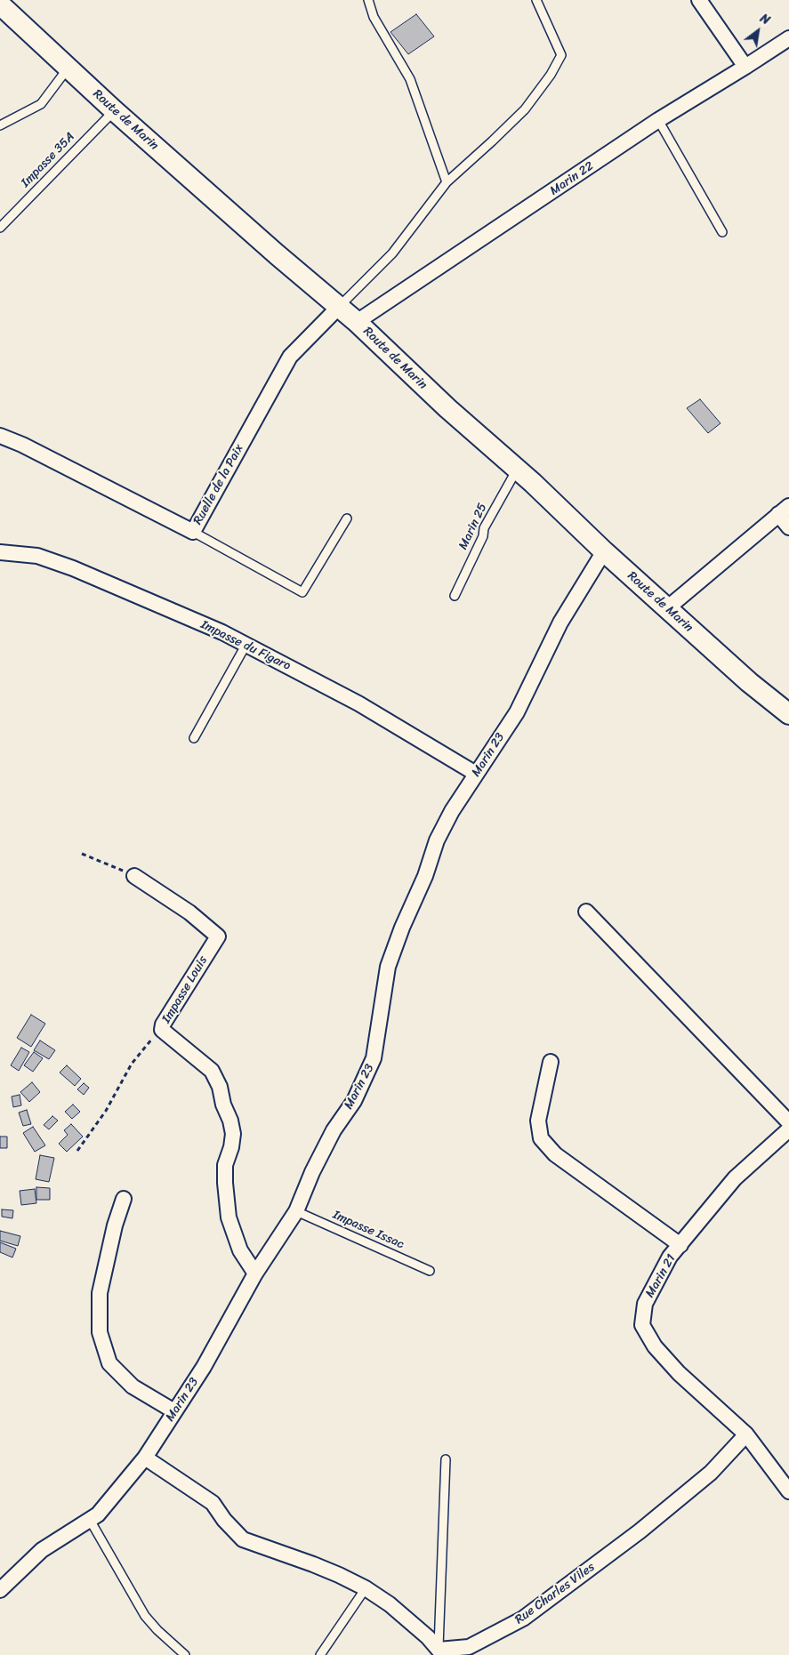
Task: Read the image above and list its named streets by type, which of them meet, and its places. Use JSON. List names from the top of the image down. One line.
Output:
{"streets":{"main road":["Route de Marin"],"street":["Marin 22","Ruelle de la Paix","Impasse du Figaro","Marin 23","Impasse Louis","Marin 21","Rue Charles Viles"],"lane":["Impasse 35A","Marin 25","Impasse Issac"]},"crossings":[["Route de Marin","Impasse 35A"],["Route de Marin","Marin 22"],["Route de Marin","Ruelle de la Paix"],["Route de Marin","Marin 25"],["Route de Marin","Marin 23"],["Impasse du Figaro","Marin 23"],["Marin 23","Impasse Louis"],["Marin 23","Impasse Issac"],["Marin 21","Rue Charles Viles"]],"north":"top right"}
